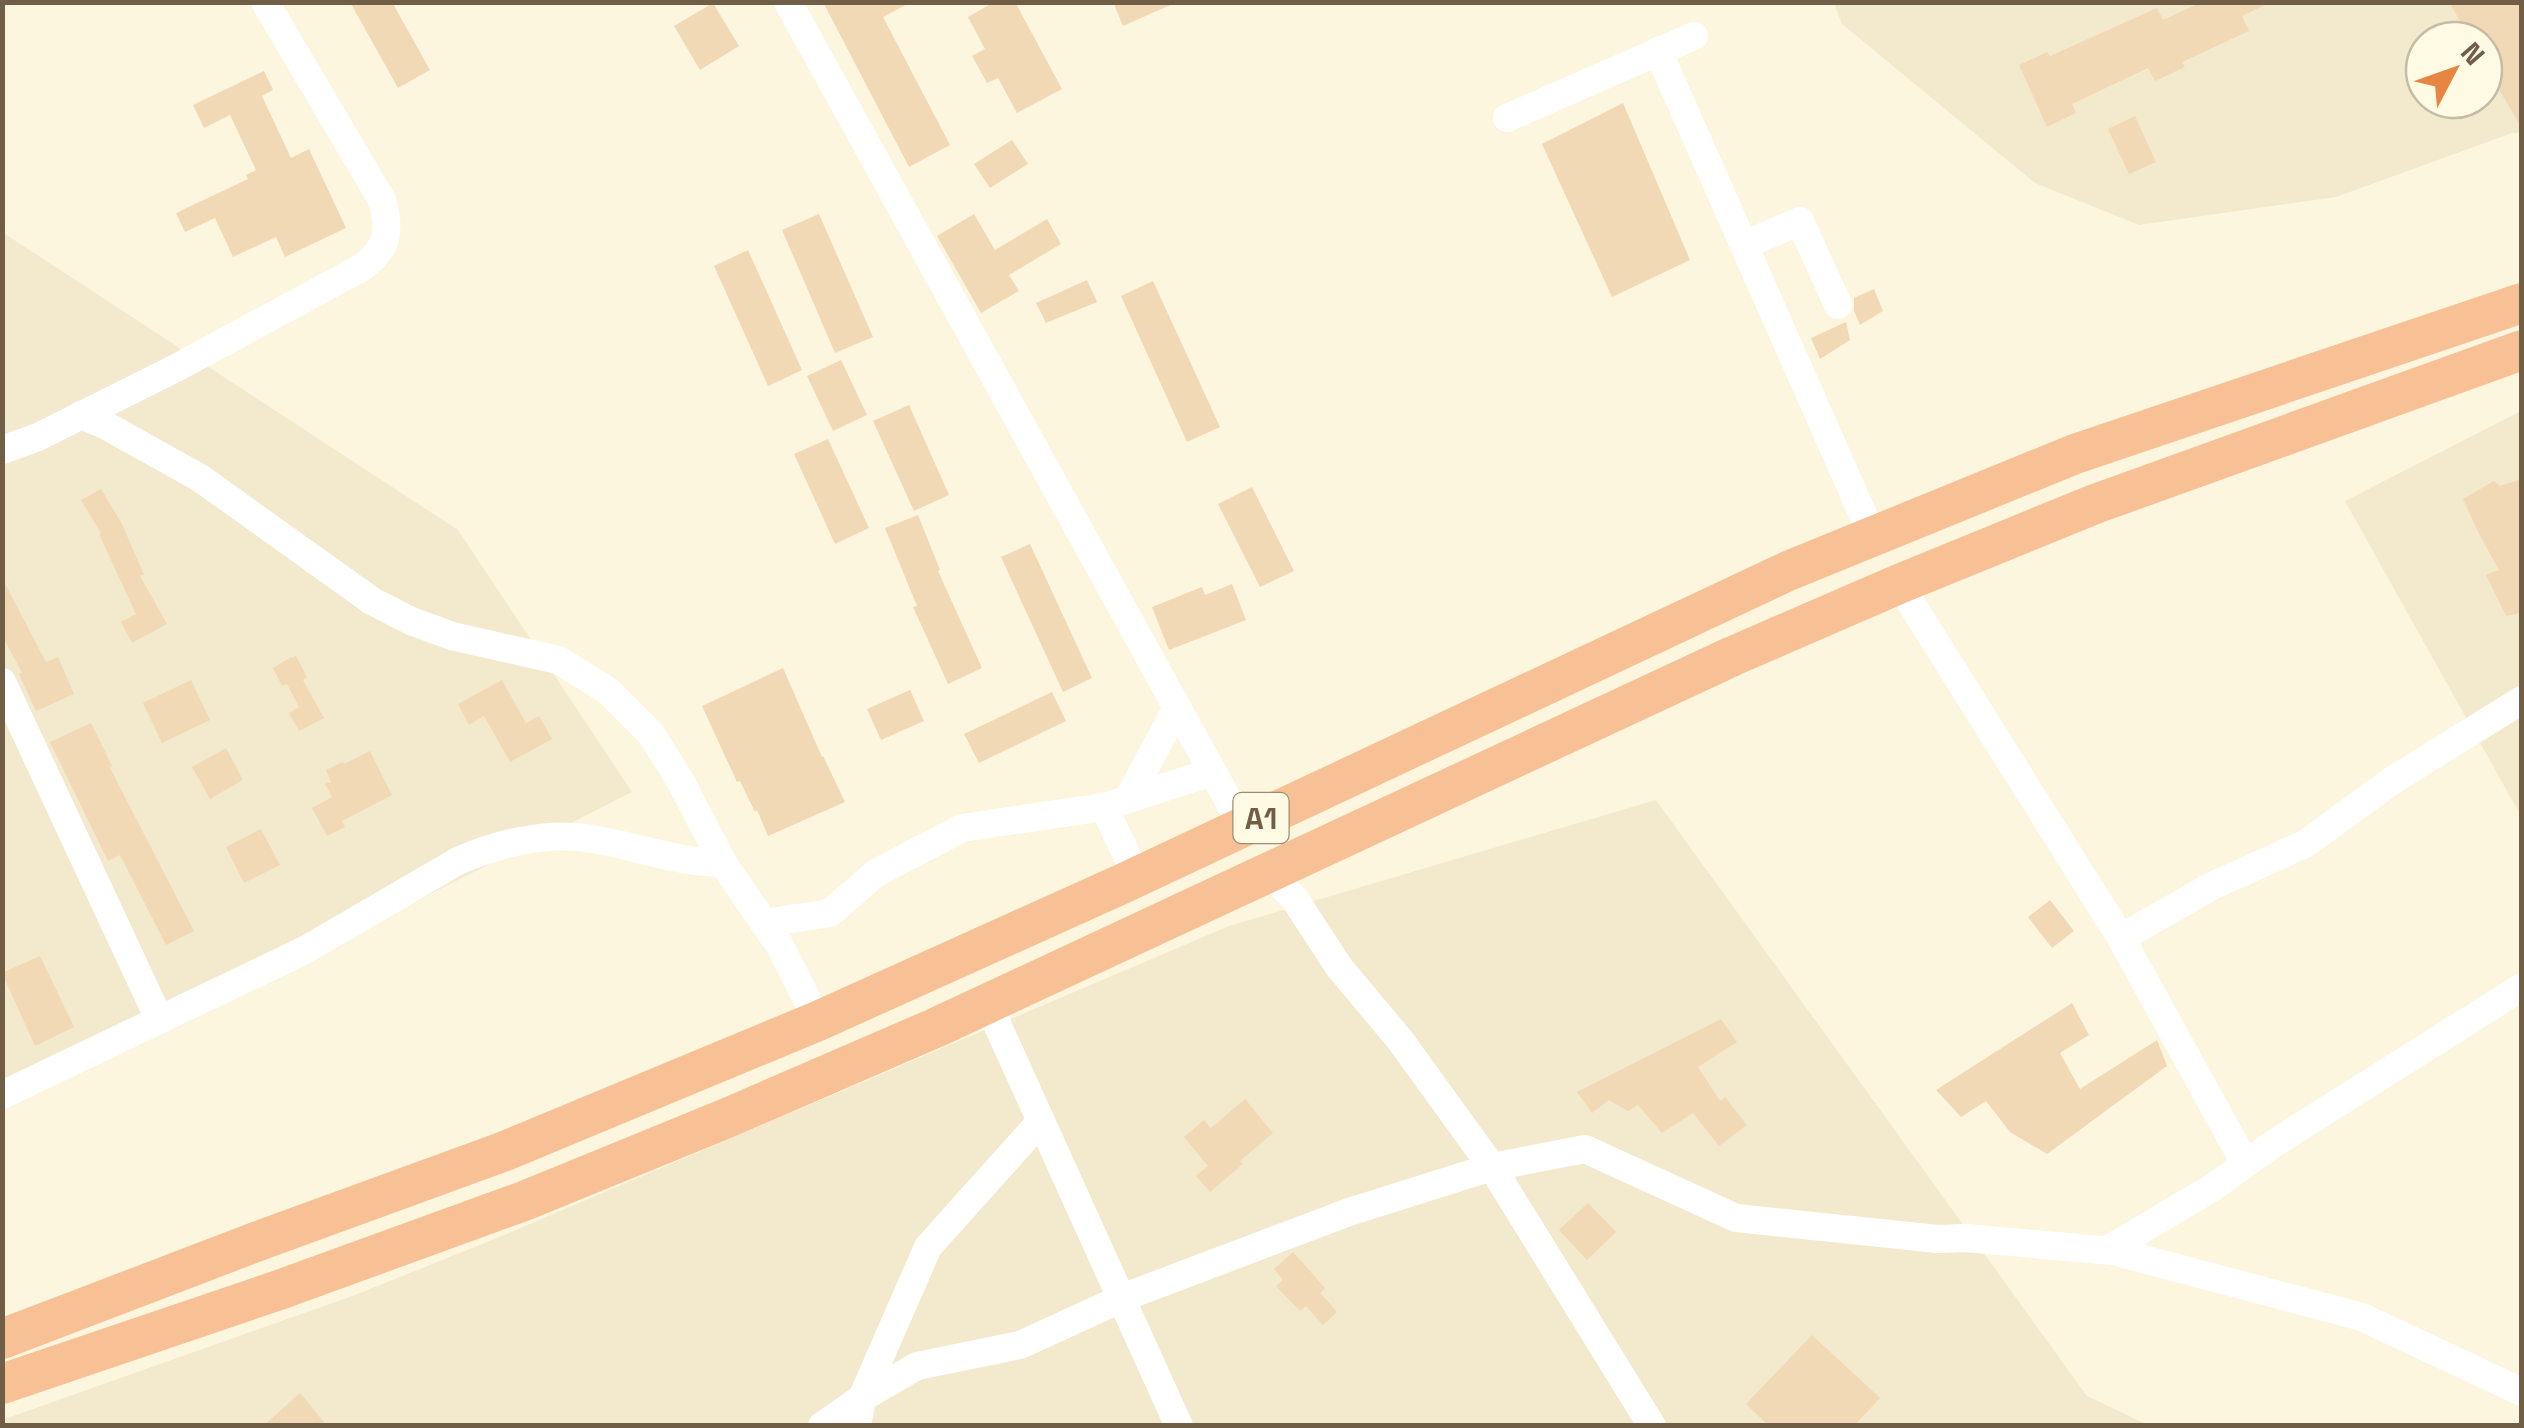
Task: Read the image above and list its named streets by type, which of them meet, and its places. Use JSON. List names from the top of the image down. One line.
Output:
{"streets":{"highway":["A1"]},"north":"top right"}
